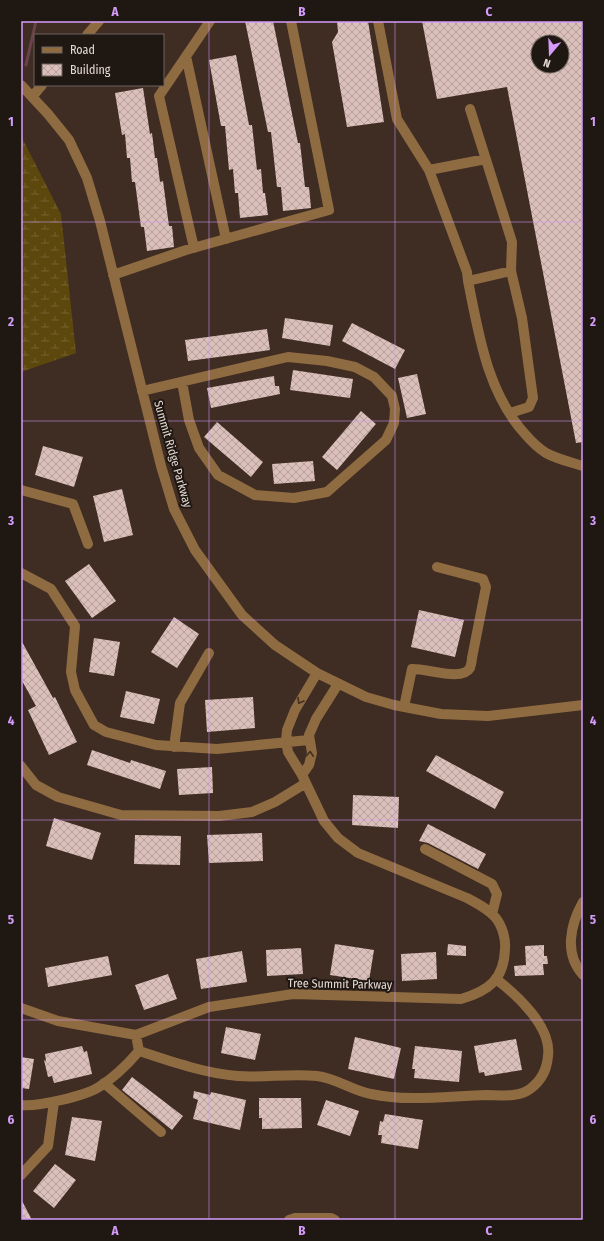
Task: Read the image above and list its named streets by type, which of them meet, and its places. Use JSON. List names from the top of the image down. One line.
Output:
{"streets":{"street":["Summit Ridge Parkway","Tree Summit Parkway"]},"legend":["Road","Building"],"north":"bottom","grid":{"columns":["A","B","C"],"rows":["1","2","3","4","5","6"]}}
